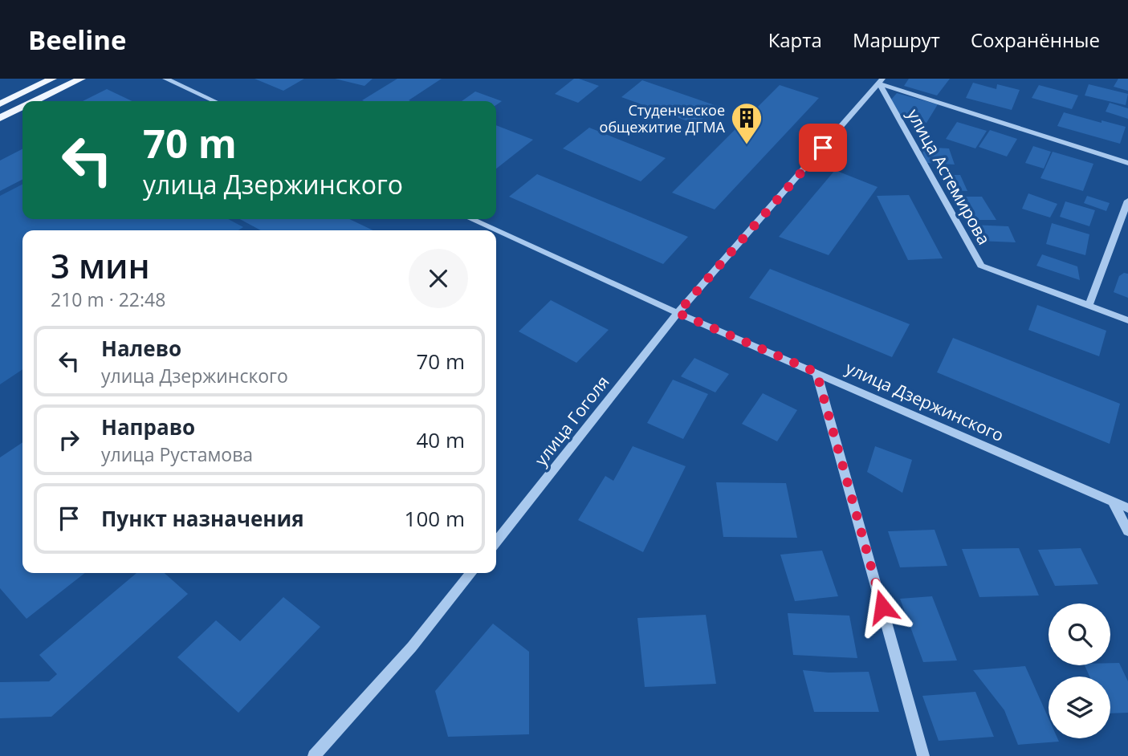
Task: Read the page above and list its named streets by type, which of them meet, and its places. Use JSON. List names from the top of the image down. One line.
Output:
{"streets":{"street":["улица Астемирова","улица Дзержинского","улица Гоголя"]},"crossings":[["улица Астемирова","улица Гоголя"],["улица Дзержинского","улица Гоголя"]],"places":{"building":["Студенческое общежитие ДГМА"]},"page":{"header":"Beeline","nav":["Карта","Маршрут","Сохранённые"],"turn":["70 m","улица Дзержинского"],"heading":["3 мин","210 m · 22:48"],"list":[{"name":"Налево","note":"улица Дзержинского","value":"70 m"},{"name":"Направо","note":"улица Рустамова","value":"40 m"},{"name":"Пункт назначения","value":"100 m"}]}}
